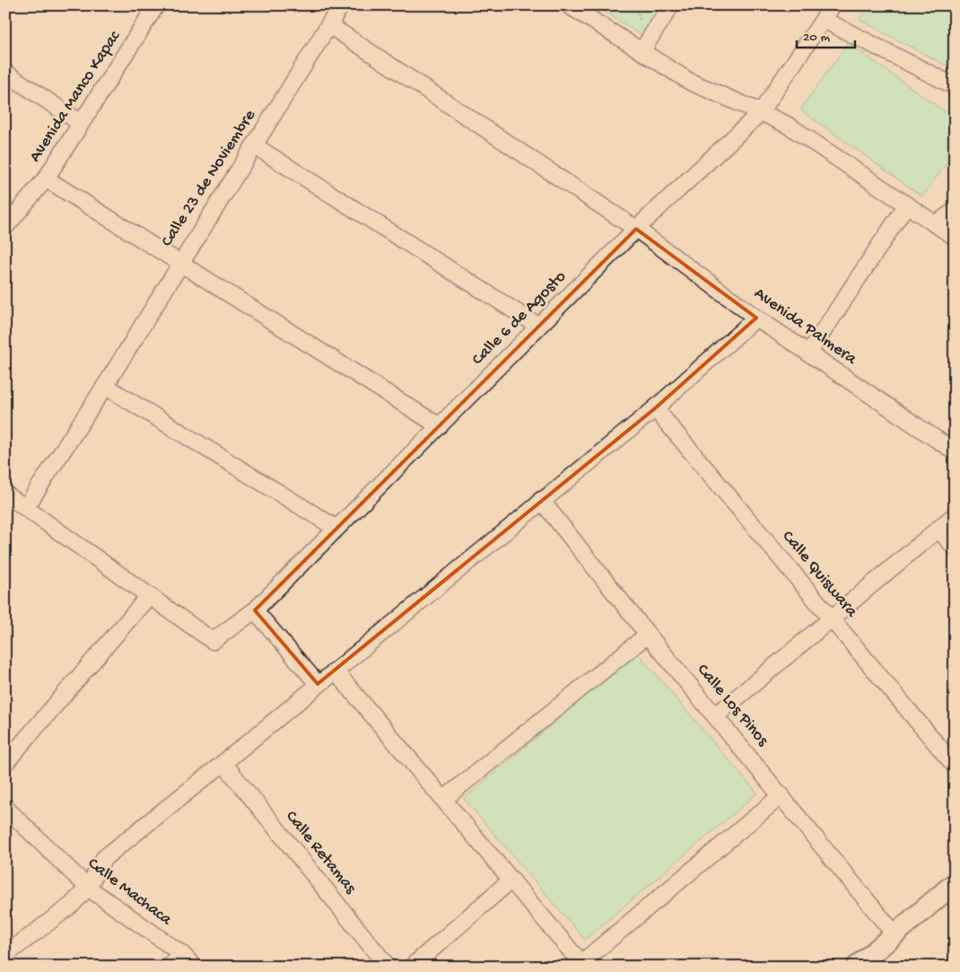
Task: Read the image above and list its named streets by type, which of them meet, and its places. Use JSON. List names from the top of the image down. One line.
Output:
{"streets":{"street":["Avenida Manco Kapac","Calle 23 de Noviembre","Calle 6 de Agosto","Avenida Palmera","Calle Quiswara","Calle Los Pinos","Calle Retamas","Calle Machaca"]},"crossings":[["Avenida Manco Kapac","Calle 23 de Noviembre"],["Calle 23 de Noviembre","Avenida Palmera"],["Calle 6 de Agosto","Avenida Palmera"]],"scale_bar":"20 m"}
